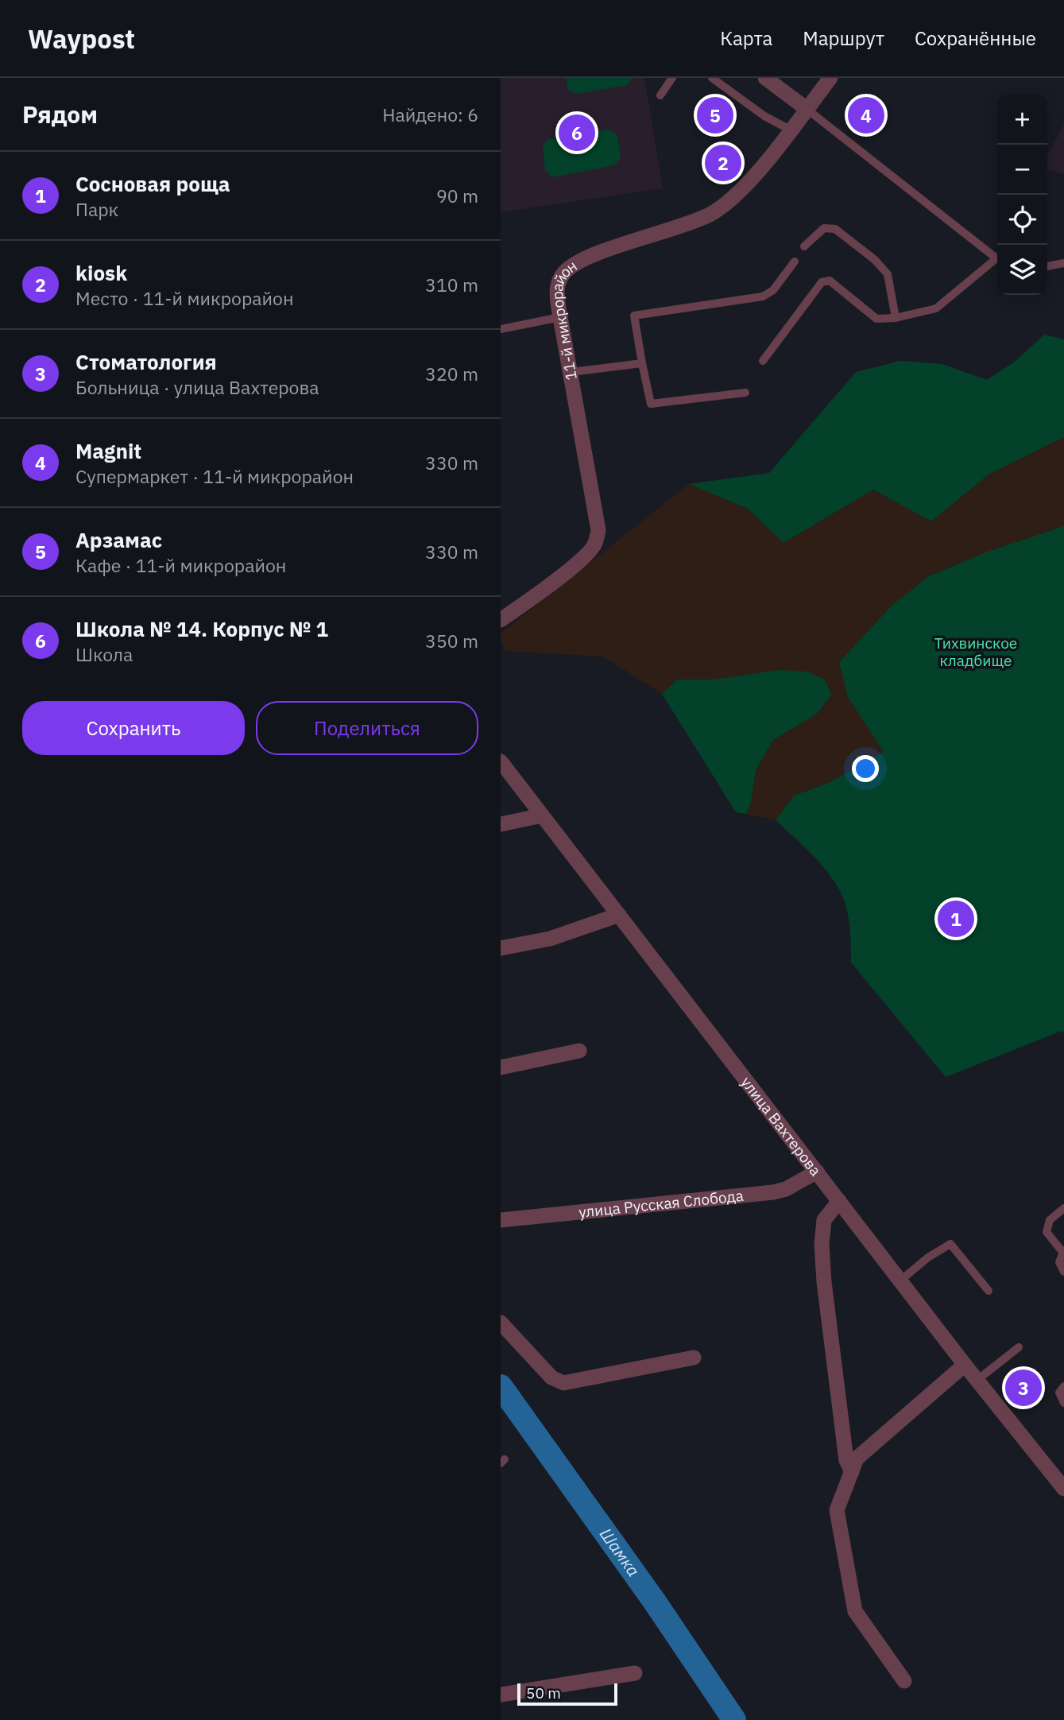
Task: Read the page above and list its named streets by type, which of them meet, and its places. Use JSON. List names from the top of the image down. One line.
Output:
{"streets":{"street":["11-й микрорайон","улица Вахтерова","улица Русская Слобода"]},"crossings":[["улица Вахтерова","улица Русская Слобода"]],"water":["Шамка"],"parks":["Тихвинское кладбище"],"scale_bar":"50 m","page":{"header":"Waypost","nav":["Карта","Маршрут","Сохранённые"],"heading":["Рядом","Найдено: 6"],"pins":["4","5","6","2","1","3"],"map_buttons":["+","−"],"list":[{"mark":"1","name":"Сосновая роща","note":"Парк","value":"90 m"},{"mark":"2","name":"kiosk","note":"Место · 11-й микрорайон","value":"310 m"},{"mark":"3","name":"Стоматология","note":"Больница · улица Вахтерова","value":"320 m"},{"mark":"4","name":"Magnit","note":"Супермаркет · 11-й микрорайон","value":"330 m"},{"mark":"5","name":"Арзамас","note":"Кафе · 11-й микрорайон","value":"330 m"},{"mark":"6","name":"Школа № 14. Корпус № 1","note":"Школа","value":"350 m"}],"buttons":["Сохранить","Поделиться"],"scale":"50 m"}}
